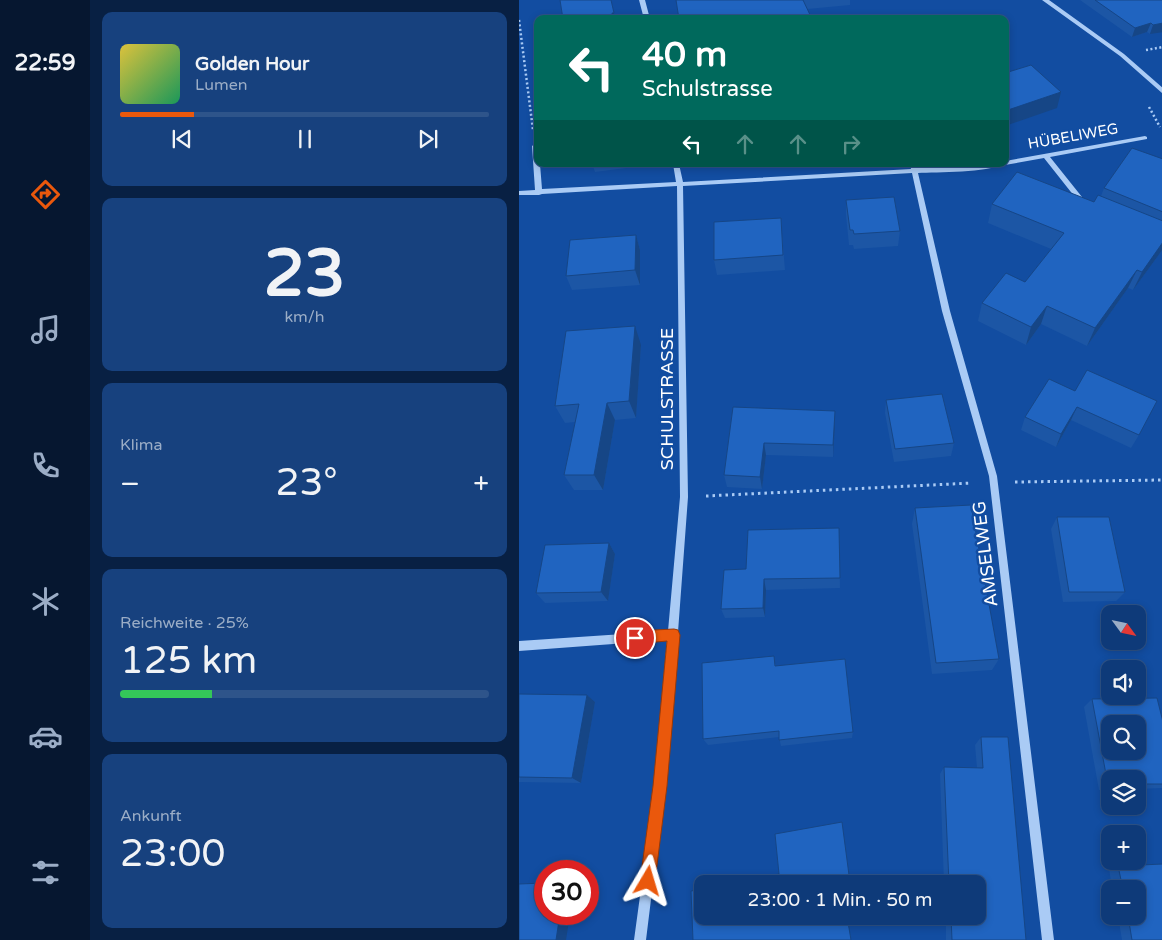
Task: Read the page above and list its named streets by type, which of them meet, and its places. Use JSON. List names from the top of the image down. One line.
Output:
{"streets":{"street":["HÜBELIWEG","SCHULSTRASSE","AMSELWEG"]},"north":"bottom right","page":{"tabs":"22:59","turn":["40 m","Schulstrasse"],"song":["Golden Hour","Lumen"],"tile":[["23","km/h"],"Klima",["Reichweite · 25%","125 km"],["Ankunft","23:00"]],"heat":["−","23°","+"],"map_buttons":["+","−"],"limit":"30","trip":"23:00 · 1 Min. · 50 m"}}
